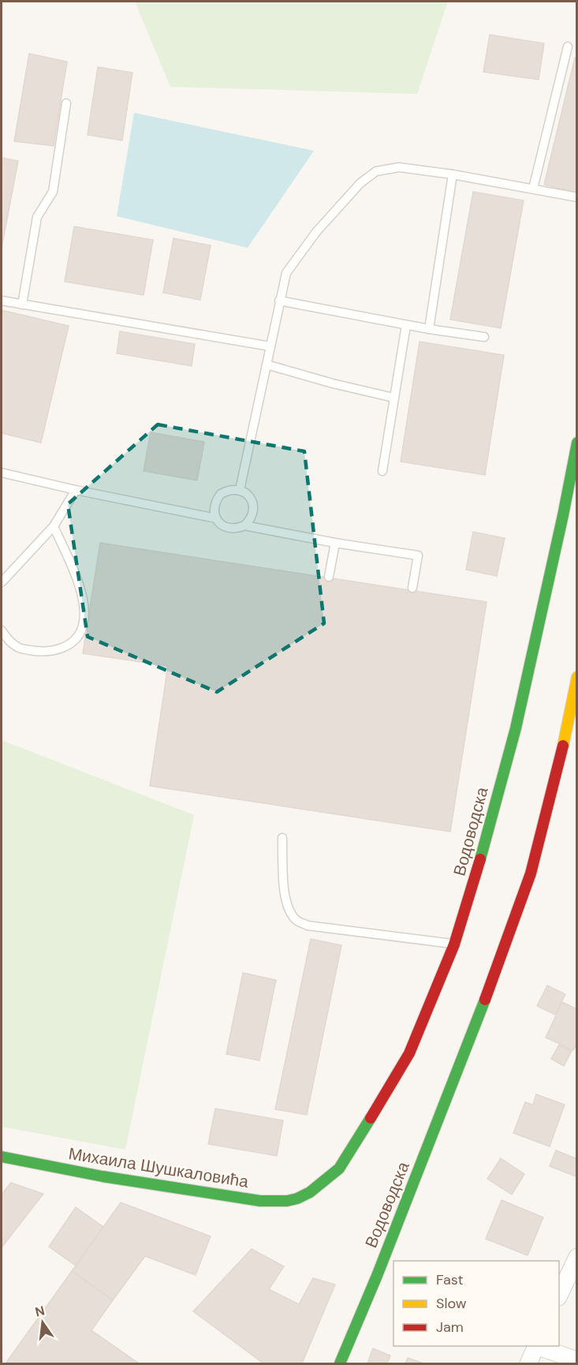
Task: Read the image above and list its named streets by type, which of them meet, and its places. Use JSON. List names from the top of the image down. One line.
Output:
{"streets":{"street":["Водоводска","Михаила Шушкаловића"]},"crossings":[["Водоводска","Михаила Шушкаловића"]],"legend":["Fast","Slow","Jam"],"north":"top"}
